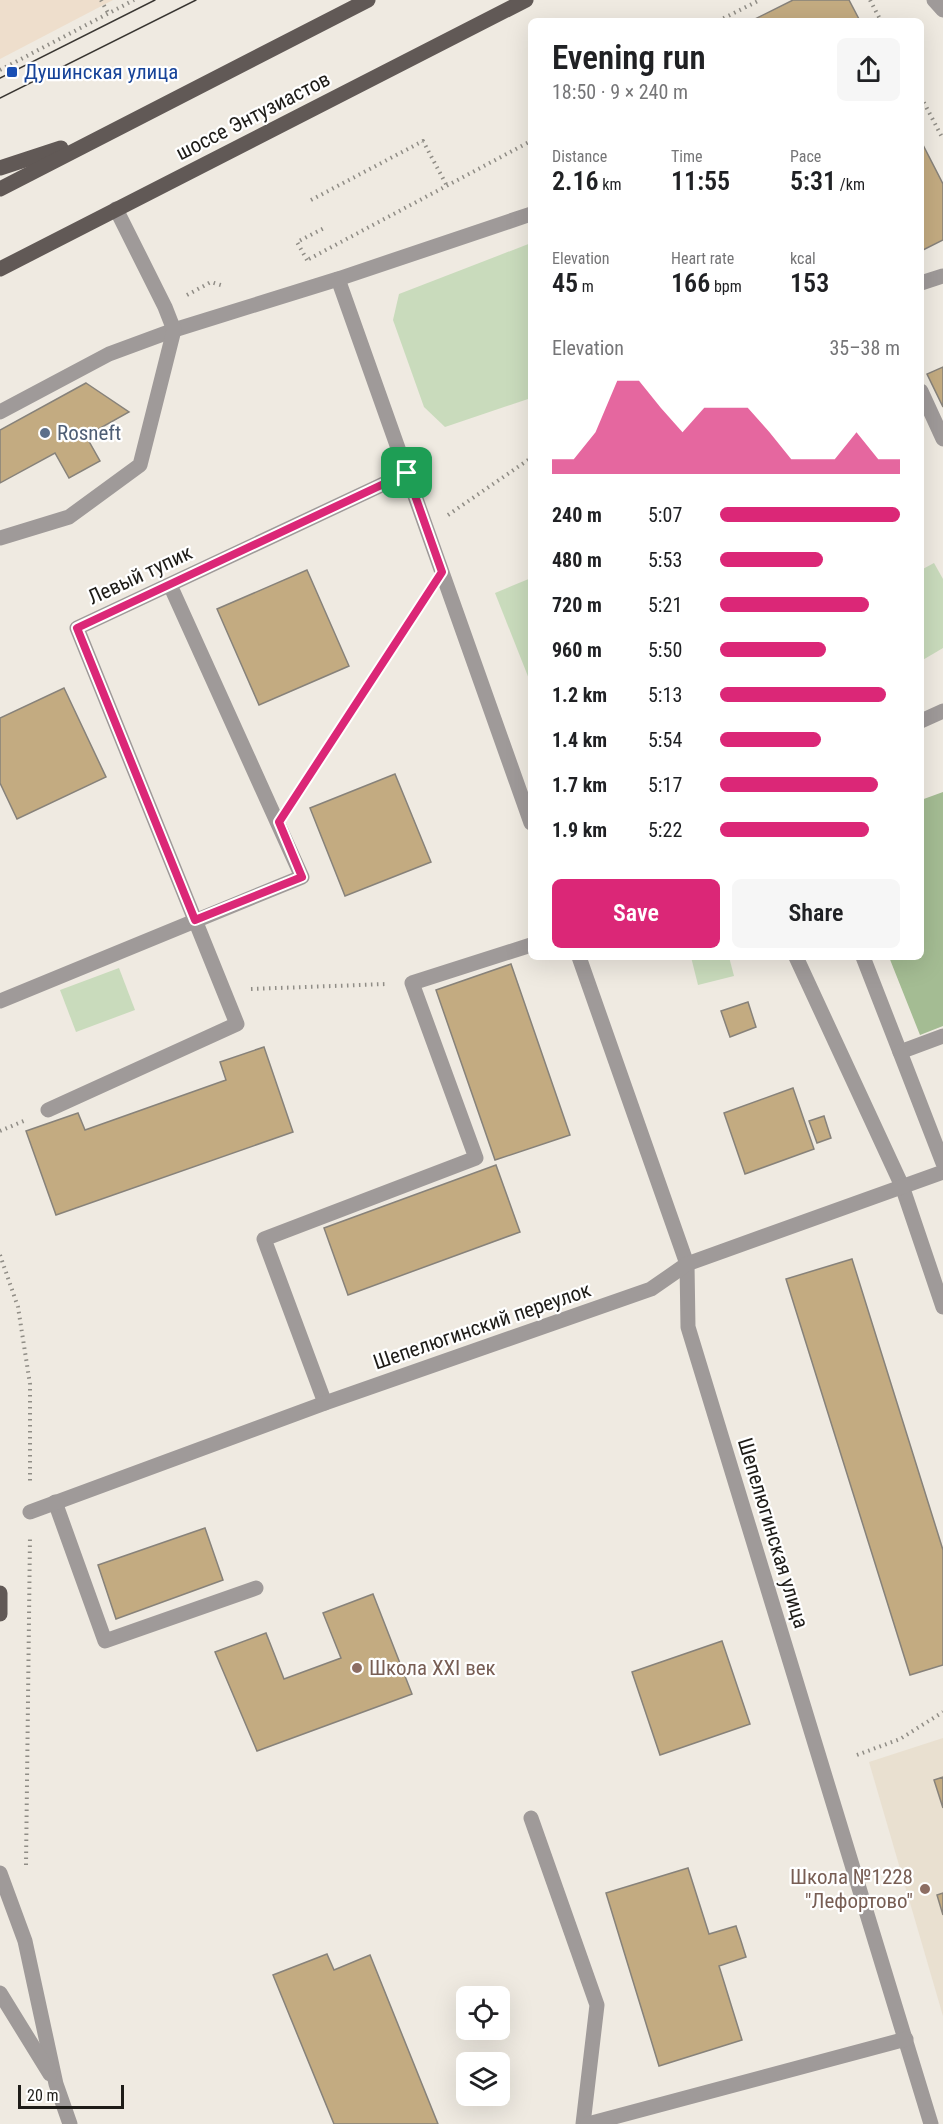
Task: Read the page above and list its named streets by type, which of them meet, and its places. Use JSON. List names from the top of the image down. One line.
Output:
{"streets":{"main road":["шоссе Энтузиастов"],"street":["Левый тупик","Шепелюгинский переулок","Шепелюгинская улица"]},"crossings":[["Шепелюгинский переулок","Шепелюгинская улица"]],"places":{"transit":["Душинская улица"],"other":["Rosneft","Школа XXI век","Школа №1228 \"Лефортово\""]},"scale_bar":"20 m","page":{"heading":["Evening run","18:50 · 9 × 240 m"],"stats":[["Distance","2.16 km"],["Time","11:55"],["Pace","5:31 /km"],["Elevation","45 m"],["Heart rate","166 bpm"],["kcal","153"]],"chart":["Elevation","35–38 m"],"list":[{"name":"240 m","note":"5:07"},{"name":"480 m","note":"5:53"},{"name":"720 m","note":"5:21"},{"name":"960 m","note":"5:50"},{"name":"1.2 km","note":"5:13"},{"name":"1.4 km","note":"5:54"},{"name":"1.7 km","note":"5:17"},{"name":"1.9 km","note":"5:22"}],"buttons":["Save","Share"],"scale":"20 m"}}
